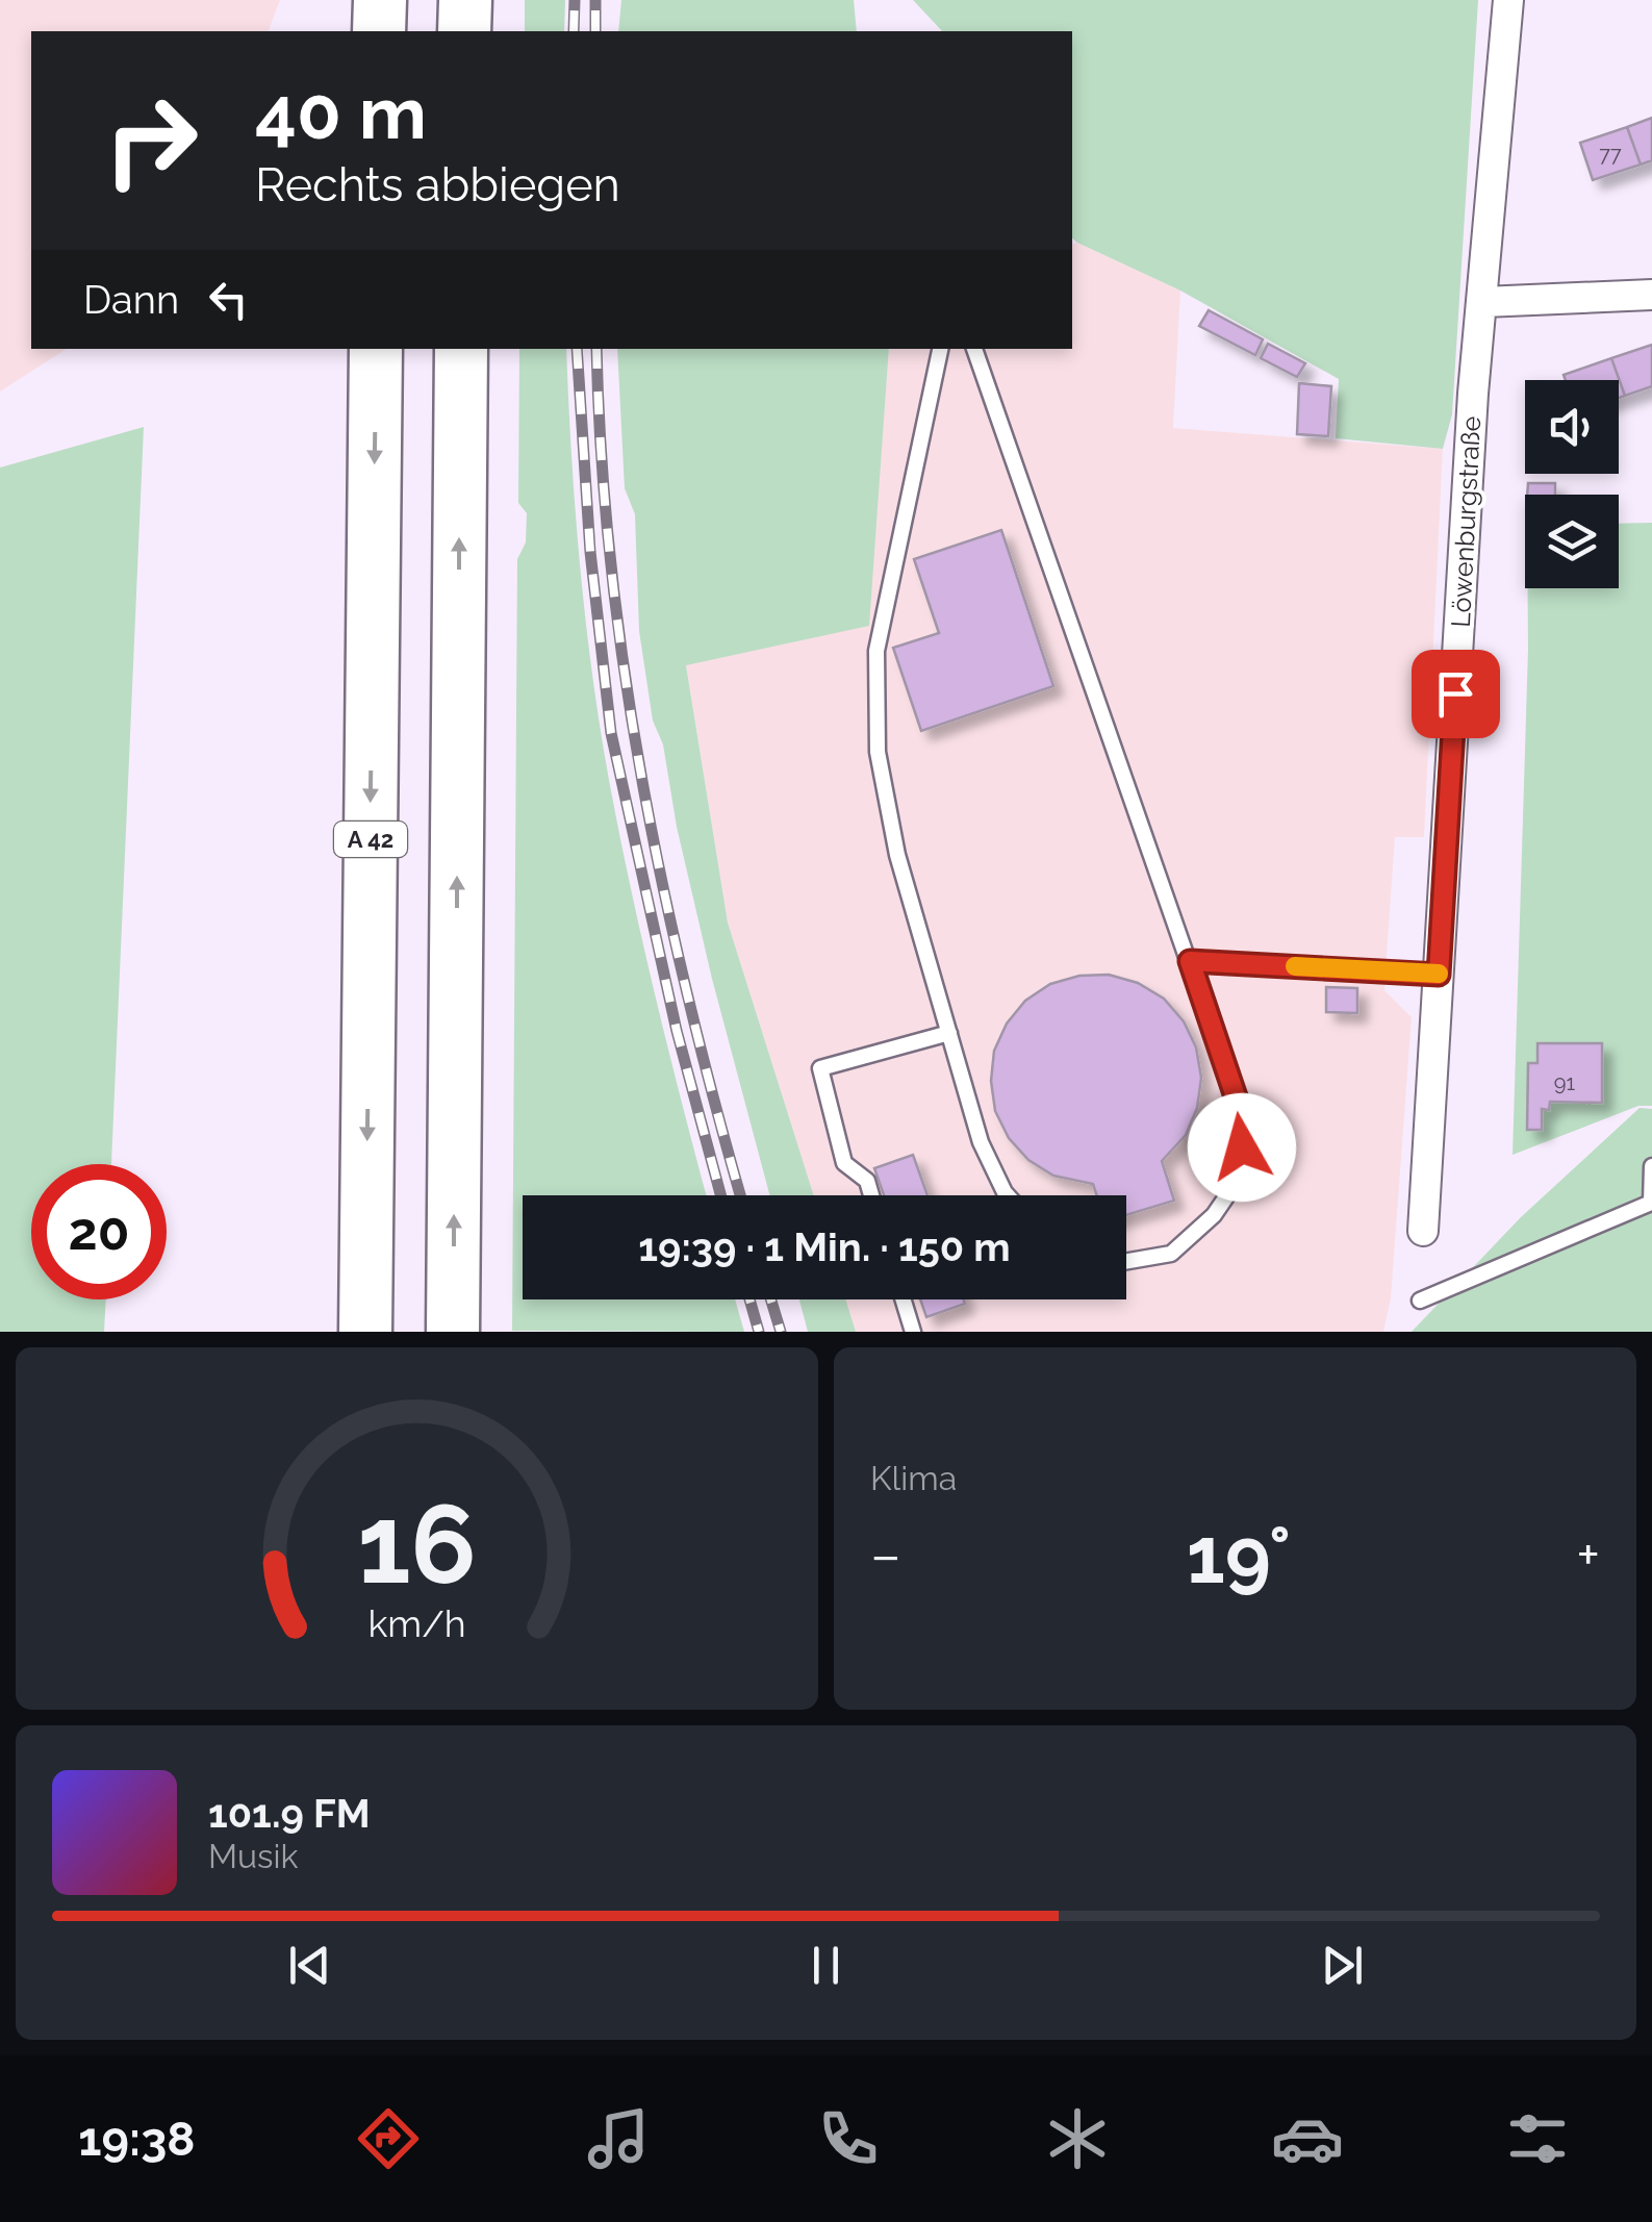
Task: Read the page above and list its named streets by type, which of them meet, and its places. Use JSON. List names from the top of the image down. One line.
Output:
{"streets":{"highway":["A 42"],"street":["Löwenburgstraße"]},"house_numbers":["77","91"],"page":{"turn":["40 m","Rechts abbiegen"],"then":"Dann","limit":"20","trip":"19:39 · 1 Min. · 150 m","tile":"Klima","heat":["−","19°","+"],"song":["101.9 FM","Musik"],"tabs":"19:38","gauge":["16","km/h"]}}
